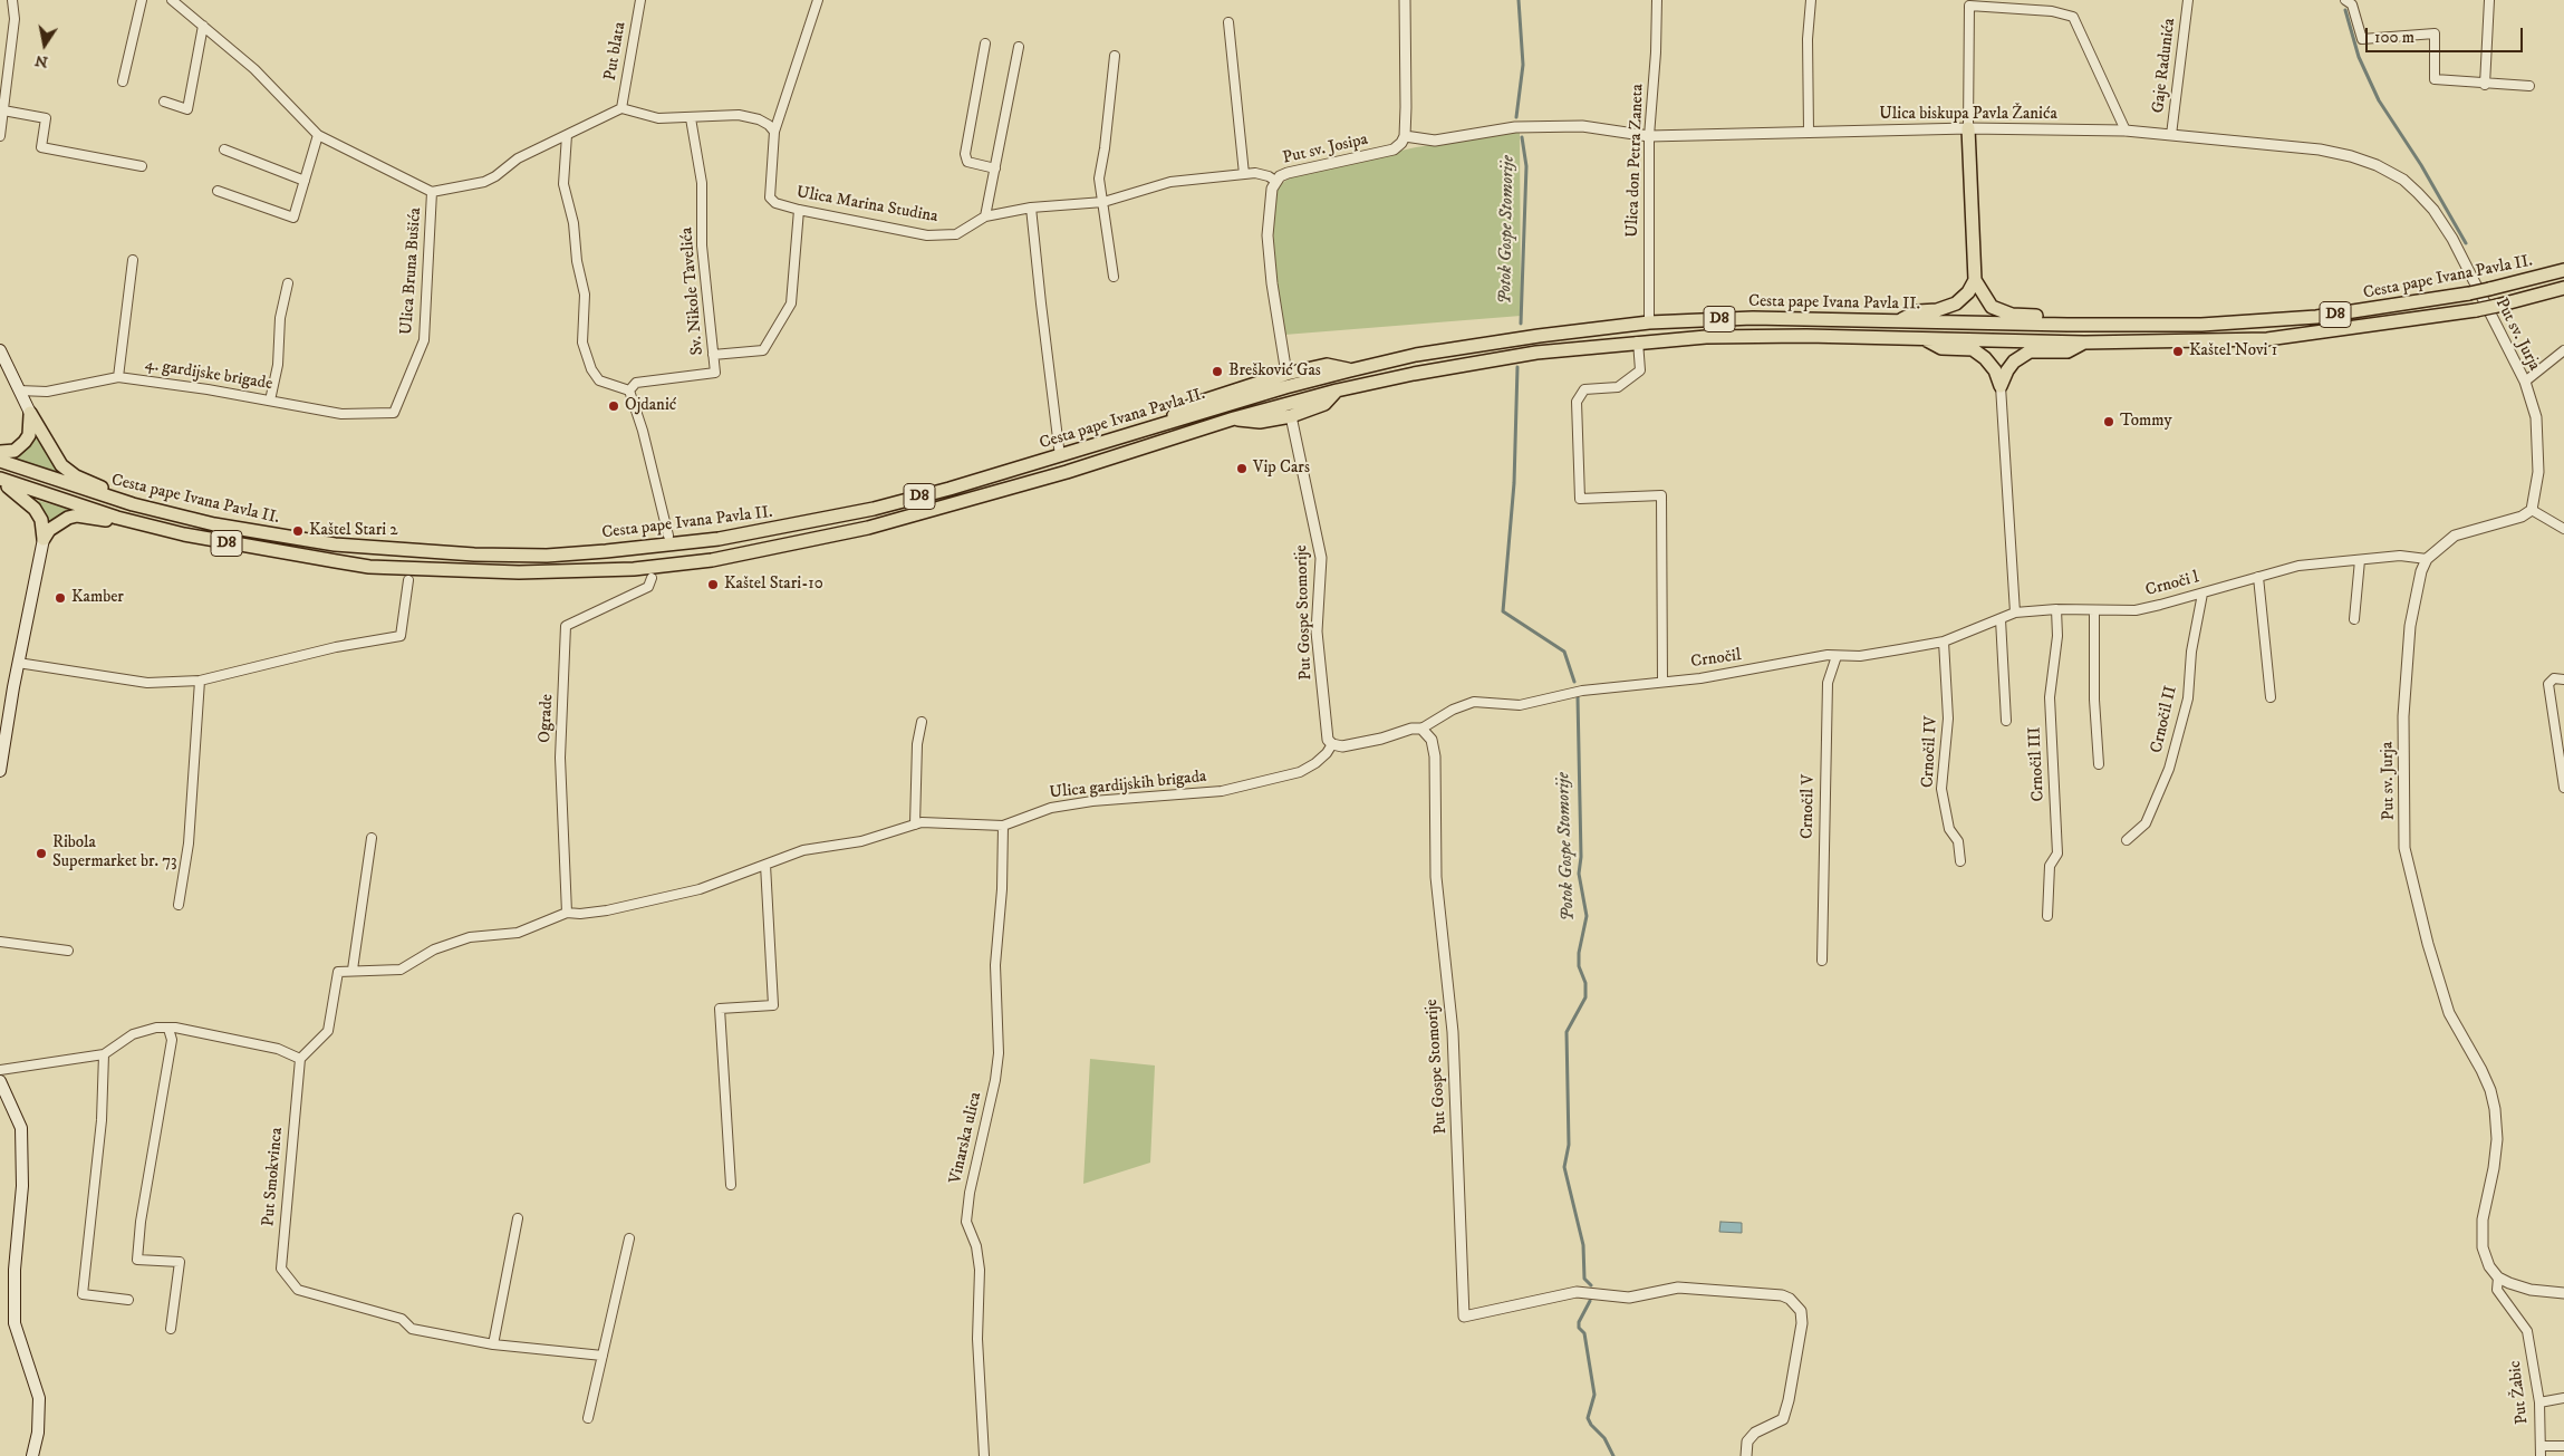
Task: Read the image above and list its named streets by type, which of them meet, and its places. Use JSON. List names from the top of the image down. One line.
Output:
{"streets":{"main road":["Cesta pape Ivana Pavla II.","D8"],"street":["Put blata","Gaje Radunića","Ulica biskupa Pavla Žanića","Put sv. Josipa","Ulica don Petra Zaneta","Ulica Marina Studina","Ulica Bruna Bušića","Sv. Nikole Tavelića","Put sv. Jurja","4. gardijske brigade","Crnoči l","Put Gospe Stomorije","Crnočil","Ograde","Crnočil II","Crnočil IV","Crnočil III","Ulica gardijskih brigada","Crnočil V","Vinarska ulica","Put Smokvinca","Put Žabic"]},"crossings":[["Put blata","Ulica Bruna Bušića"],["Gaje Radunića","Ulica biskupa Pavla Žanića"],["Ulica biskupa Pavla Žanića","Put sv. Josipa"],["Ulica biskupa Pavla Žanića","Ulica don Petra Zaneta"],["Ulica biskupa Pavla Žanića","Cesta pape Ivana Pavla II."],["Ulica biskupa Pavla Žanića","Put sv. Jurja"],["Put sv. Josipa","Ulica Marina Studina"],["Ulica don Petra Zaneta","Cesta pape Ivana Pavla II."],["Ulica Bruna Bušića","4. gardijske brigade"],["Cesta pape Ivana Pavla II.","Put sv. Jurja"],["Put sv. Jurja","Crnoči l"],["Put sv. Jurja","Put Žabic"],["Crnoči l","Crnočil"],["Crnoči l","Crnočil II"],["Crnoči l","Crnočil III"],["Put Gospe Stomorije","Crnočil"],["Put Gospe Stomorije","Ulica gardijskih brigada"],["Crnočil","Crnočil IV"],["Crnočil","Crnočil V"],["Ograde","Ulica gardijskih brigada"],["Ulica gardijskih brigada","Vinarska ulica"]],"water":["Potok Gospe Stomorije"],"places":["Kaštel Novi 1","Brešković Gas","Ojdanić","Tommy","Vip Cars","Kaštel Stari 2","Kaštel Stari-10","Kamber","Ribola Supermarket br. 73"],"scale_bar":"100 m","north":"bottom"}
